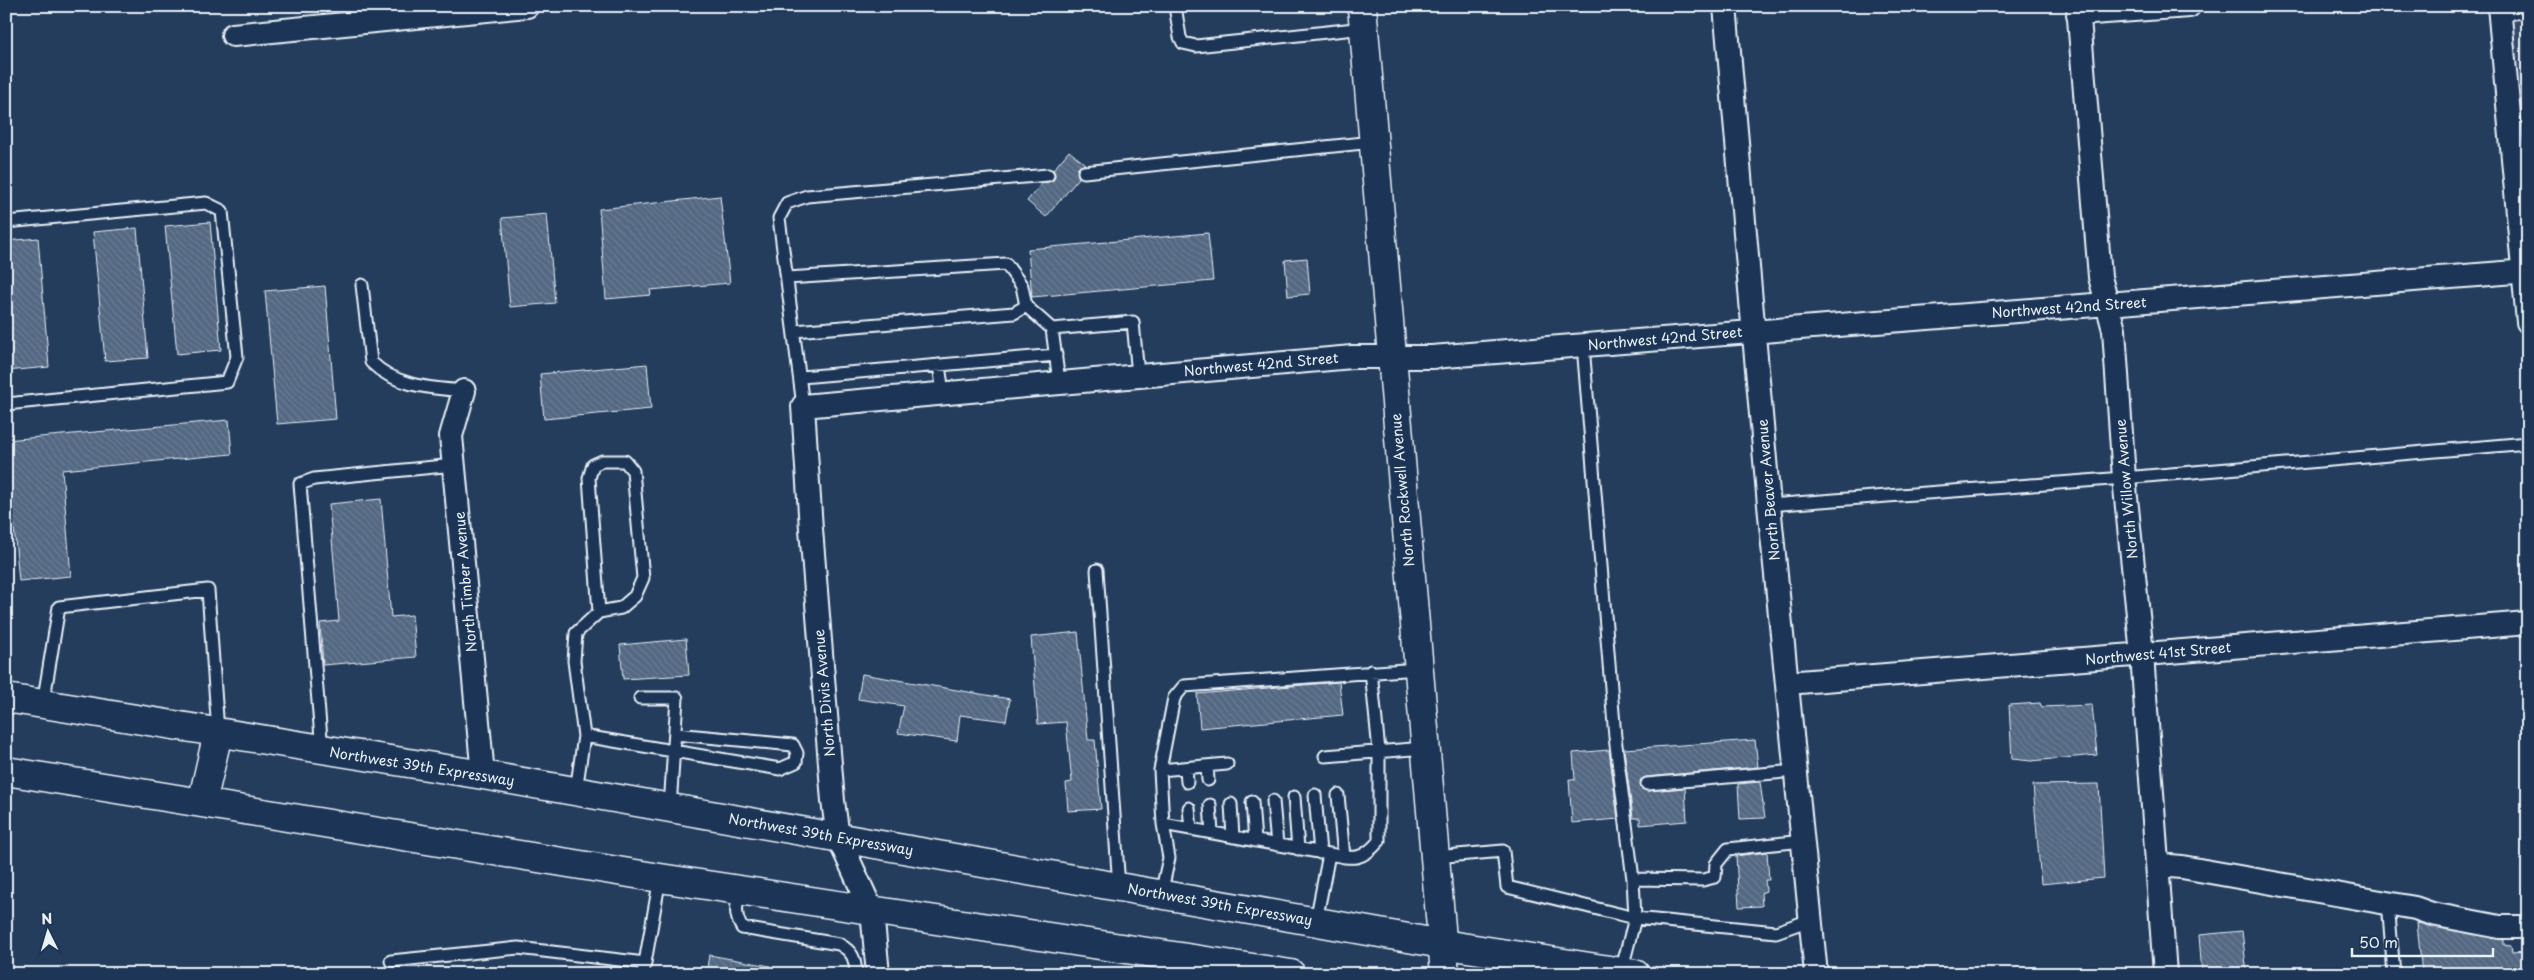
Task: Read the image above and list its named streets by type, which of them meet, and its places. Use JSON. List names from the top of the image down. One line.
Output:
{"streets":{"main road":["North Rockwell Avenue","Northwest 39th Expressway"],"street":["Northwest 42nd Street","North Willow Avenue","North Beaver Avenue","North Timber Avenue","Northwest 41st Street","North Divis Avenue"]},"crossings":[["Northwest 42nd Street","North Willow Avenue"],["Northwest 42nd Street","North Rockwell Avenue"],["Northwest 42nd Street","North Beaver Avenue"],["Northwest 42nd Street","North Divis Avenue"],["North Willow Avenue","Northwest 41st Street"],["North Rockwell Avenue","Northwest 39th Expressway"],["North Beaver Avenue","Northwest 41st Street"],["North Timber Avenue","Northwest 39th Expressway"],["North Divis Avenue","Northwest 39th Expressway"]],"scale_bar":"50 m","north":"top"}
